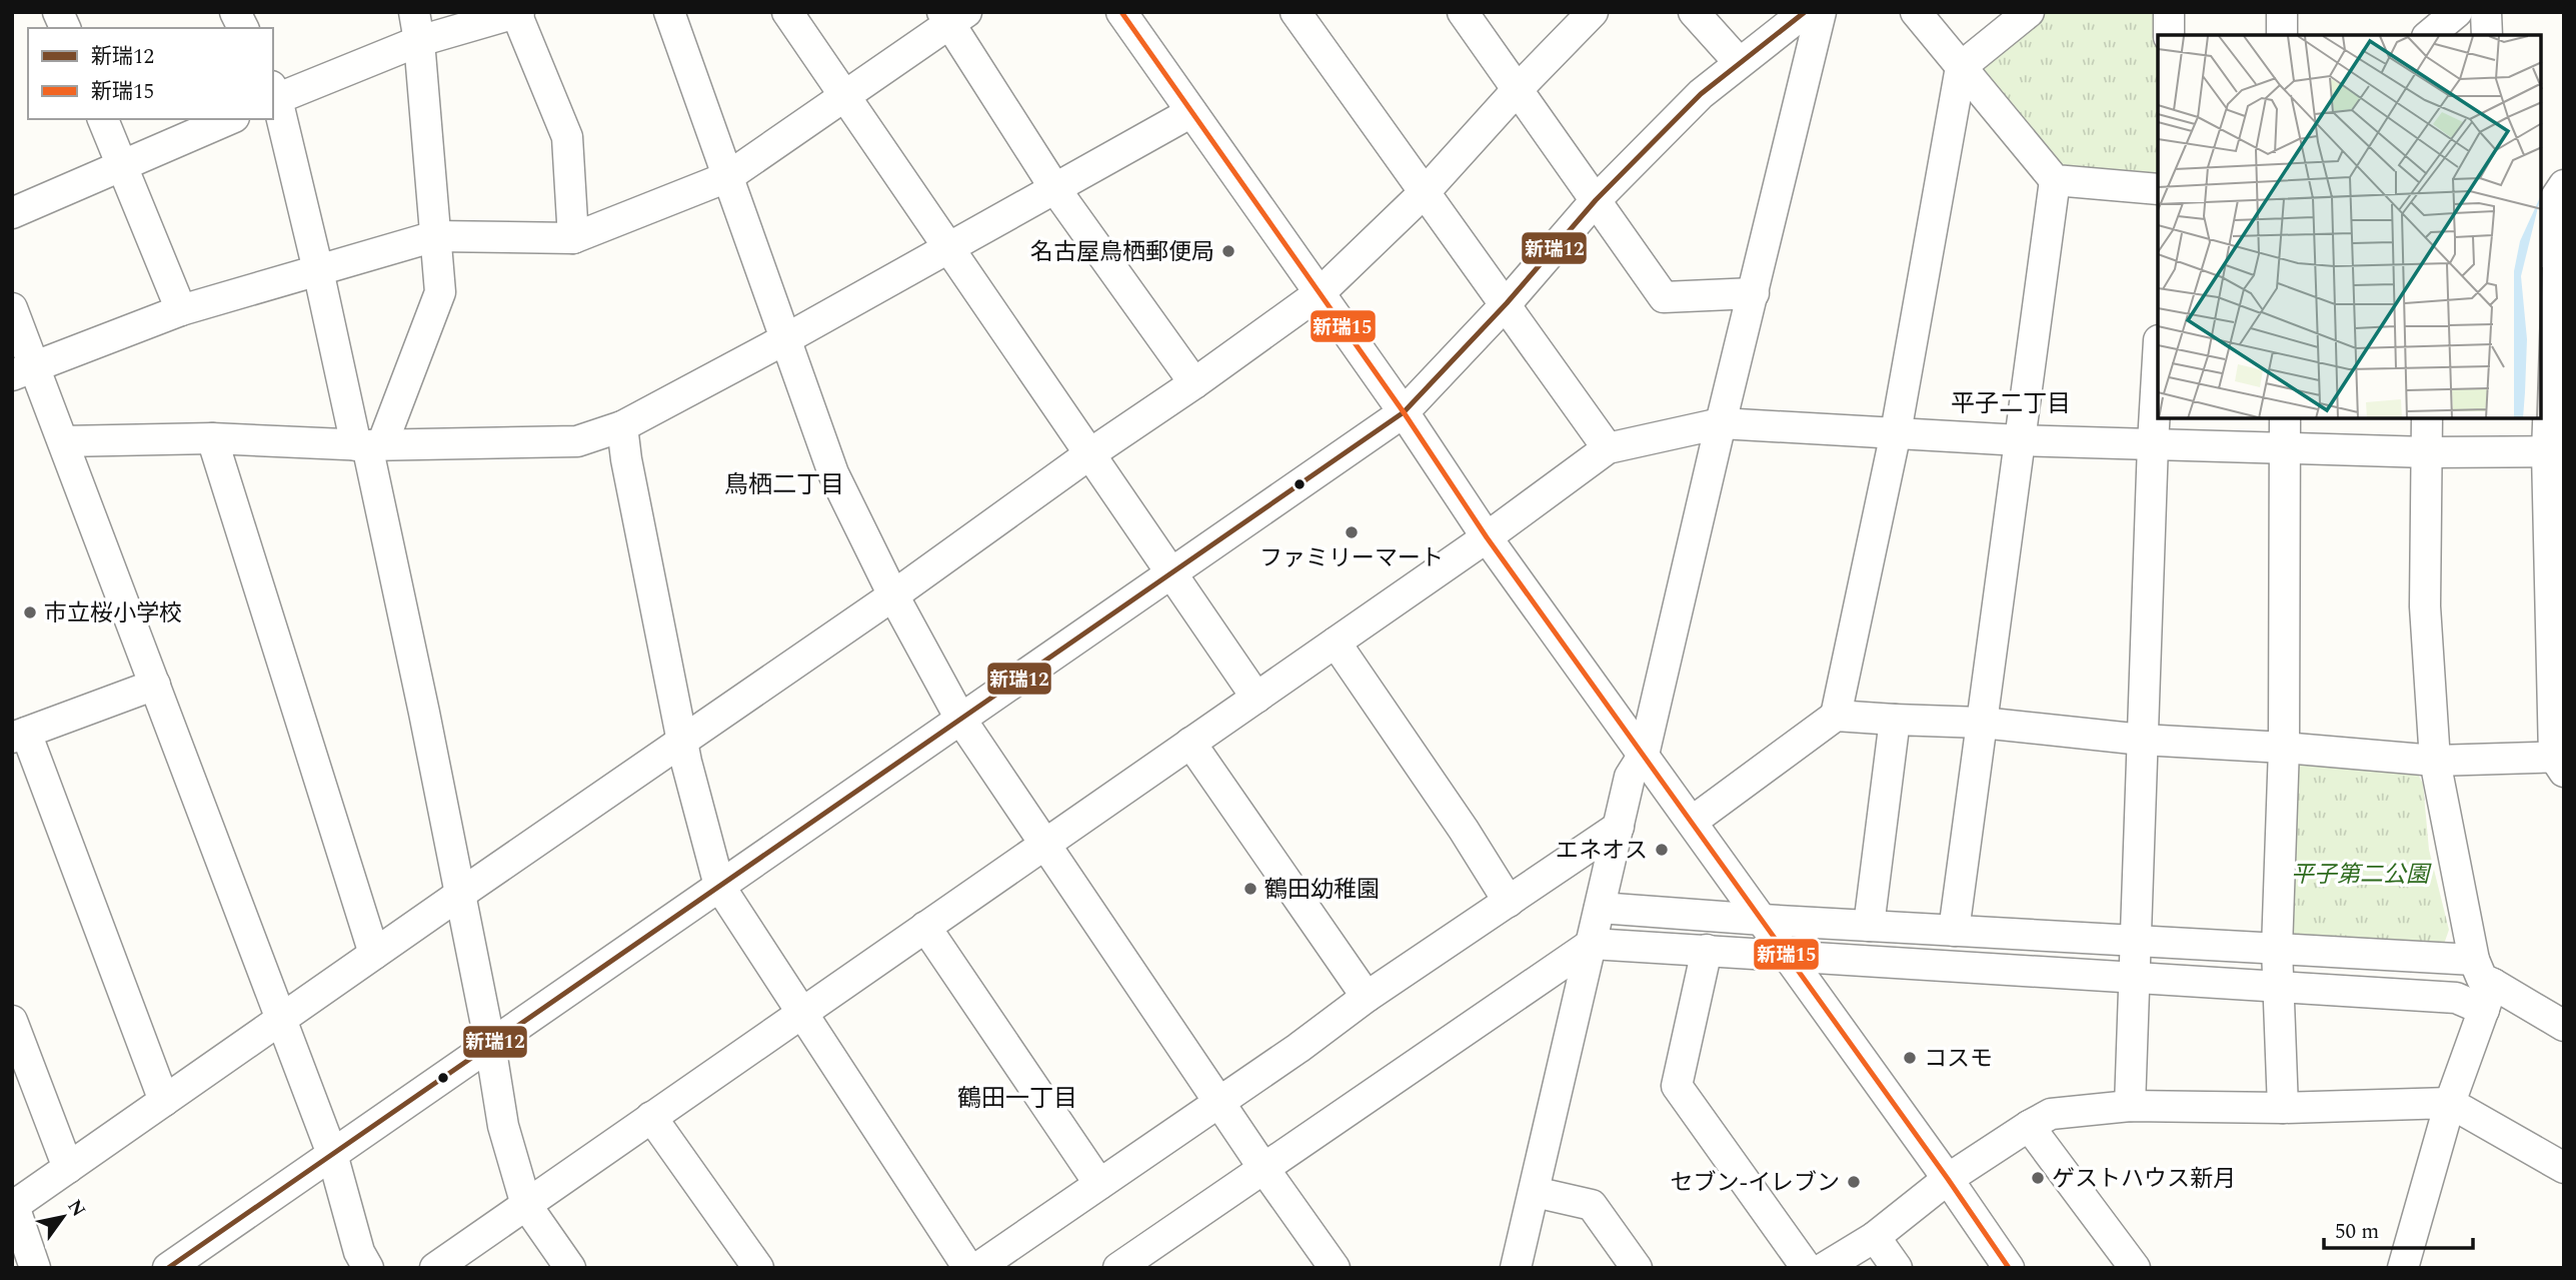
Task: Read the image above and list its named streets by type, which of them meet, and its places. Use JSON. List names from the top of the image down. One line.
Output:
{"districts":["平子二丁目","鳥栖二丁目","鶴田一丁目"],"parks":["平子第二公園"],"places":["名古屋鳥栖郵便局","ファミリーマート","市立桜小学校","エネオス","鶴田幼稚園","コスモ","ゲストハウス新月","セブン-イレブン"],"lines":["transit line 新瑞12","transit line 新瑞15"],"legend":["新瑞12","新瑞15"],"scale_bar":"50 m","north":"top right"}
